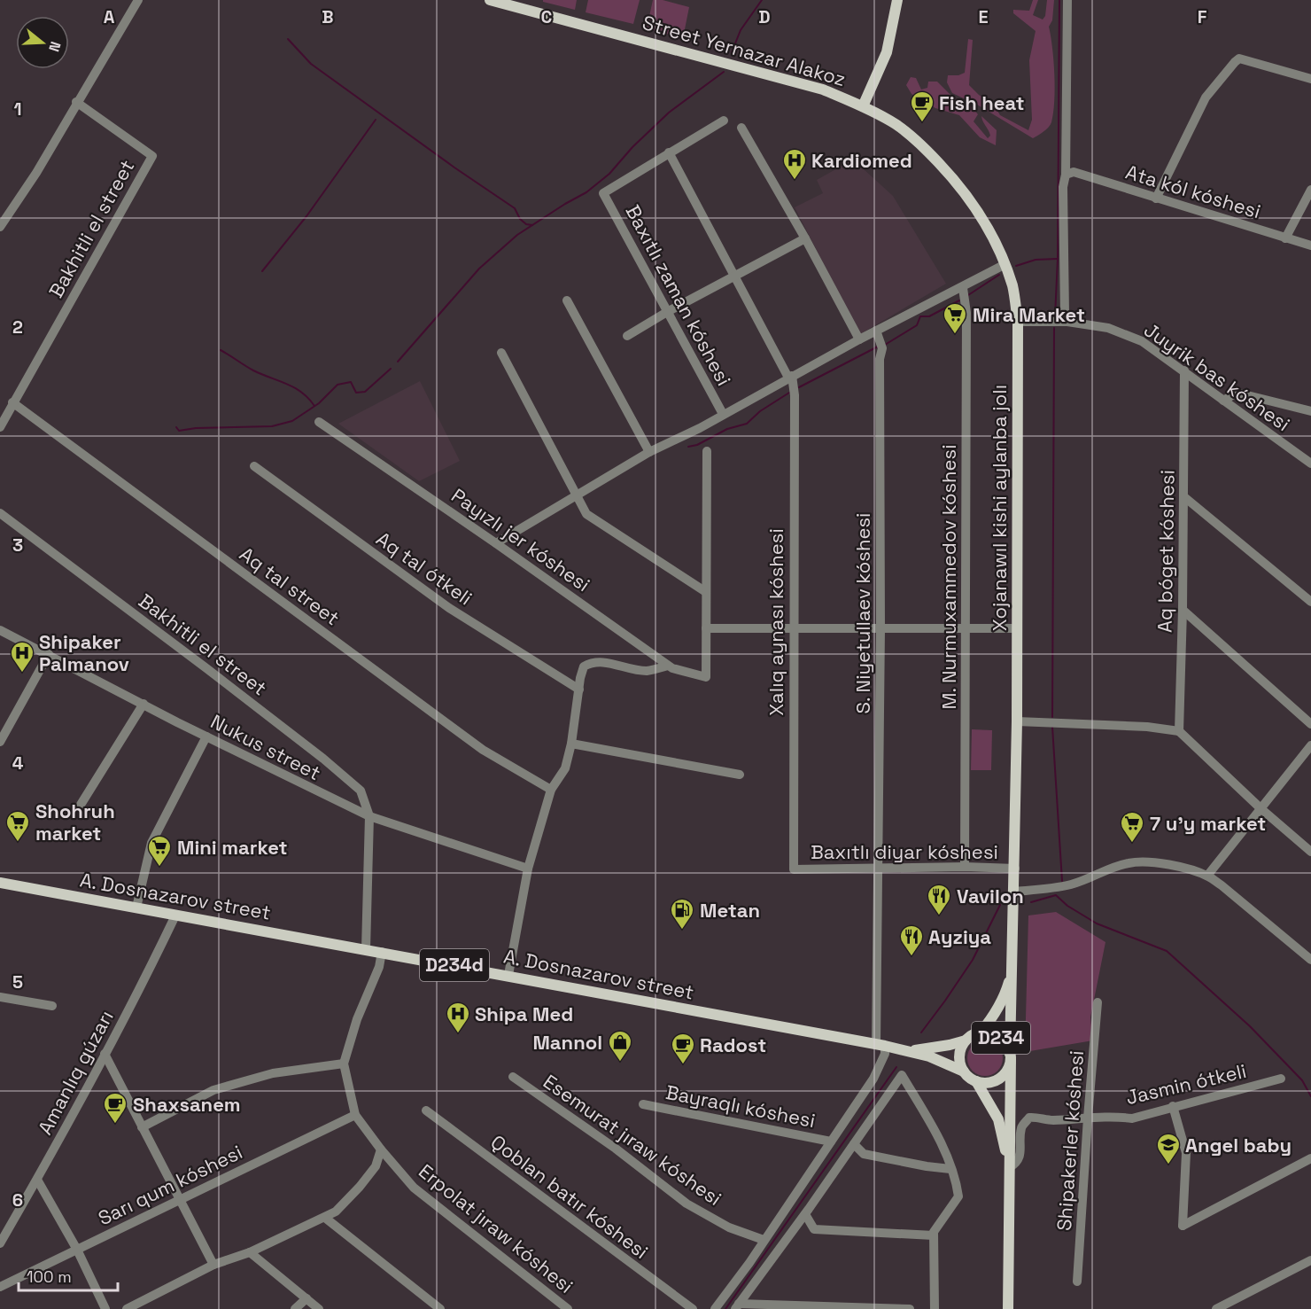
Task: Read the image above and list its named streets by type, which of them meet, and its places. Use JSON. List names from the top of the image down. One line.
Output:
{"streets":{"main road":["Street Yernazar Alakoz","Xojanawıl kishi aylanba jolı","A. Dosnazarov street","D234d","D234"],"street":["Ata kól kóshesi","Bakhitli el street","Baxıtlı zaman kóshesi","Juyrik bas kóshesi","Payızlı jer kóshesi","Aq bóget kóshesi","Aq tal ótkeli","M. Nurmuxammedov kóshesi","Aq tal street","S. Niyetullaev kóshesi","Xalıq aynası kóshesi","Nukus street","Baxıtlı diyar kóshesi","Amanlıq gúzarı","Jasmin ótkeli","Bayraqlı kóshesi","Esemurat jıraw kóshesi","Shipakerler kóshesi","Sarı qum kóshesi","Qoblan batır kóshesi","Erpolat jıraw kóshesi"]},"crossings":[["Street Yernazar Alakoz","Xojanawıl kishi aylanba jolı"],["Bakhitli el street","Aq tal street"],["Bakhitli el street","Nukus street"],["Baxıtlı zaman kóshesi","Xalıq aynası kóshesi"],["Juyrik bas kóshesi","Xojanawıl kishi aylanba jolı"],["Juyrik bas kóshesi","Aq bóget kóshesi"],["Xojanawıl kishi aylanba jolı","Baxıtlı diyar kóshesi"],["Xojanawıl kishi aylanba jolı","D234d"],["Xojanawıl kishi aylanba jolı","D234"],["Xojanawıl kishi aylanba jolı","Jasmin ótkeli"],["M. Nurmuxammedov kóshesi","Baxıtlı diyar kóshesi"],["S. Niyetullaev kóshesi","Baxıtlı diyar kóshesi"],["S. Niyetullaev kóshesi","A. Dosnazarov street"],["S. Niyetullaev kóshesi","Bayraqlı kóshesi"],["S. Niyetullaev kóshesi","Esemurat jıraw kóshesi"],["Xalıq aynası kóshesi","Baxıtlı diyar kóshesi"],["A. Dosnazarov street","D234d"],["A. Dosnazarov street","Amanlıq gúzarı"],["D234d","D234"],["Jasmin ótkeli","Shipakerler kóshesi"],["Sarı qum kóshesi","Erpolat jıraw kóshesi"]],"places":{"cafe":["Fish heat","Radost","Shaxsanem"],"hospital":["Kardiomed","Shipaker Palmanov","Shipa Med"],"supermarket":["Mira Market","Shohruh market","7 u'y market","Mini market"],"restaurant":["Vavilon","Ayziya"],"fuel station":["Metan"],"shop":["Mannol"],"school or university":["Angel baby"]},"scale_bar":"100 m","north":"right","grid":{"columns":["A","B","C","D","E","F"],"rows":["1","2","3","4","5","6"]}}
